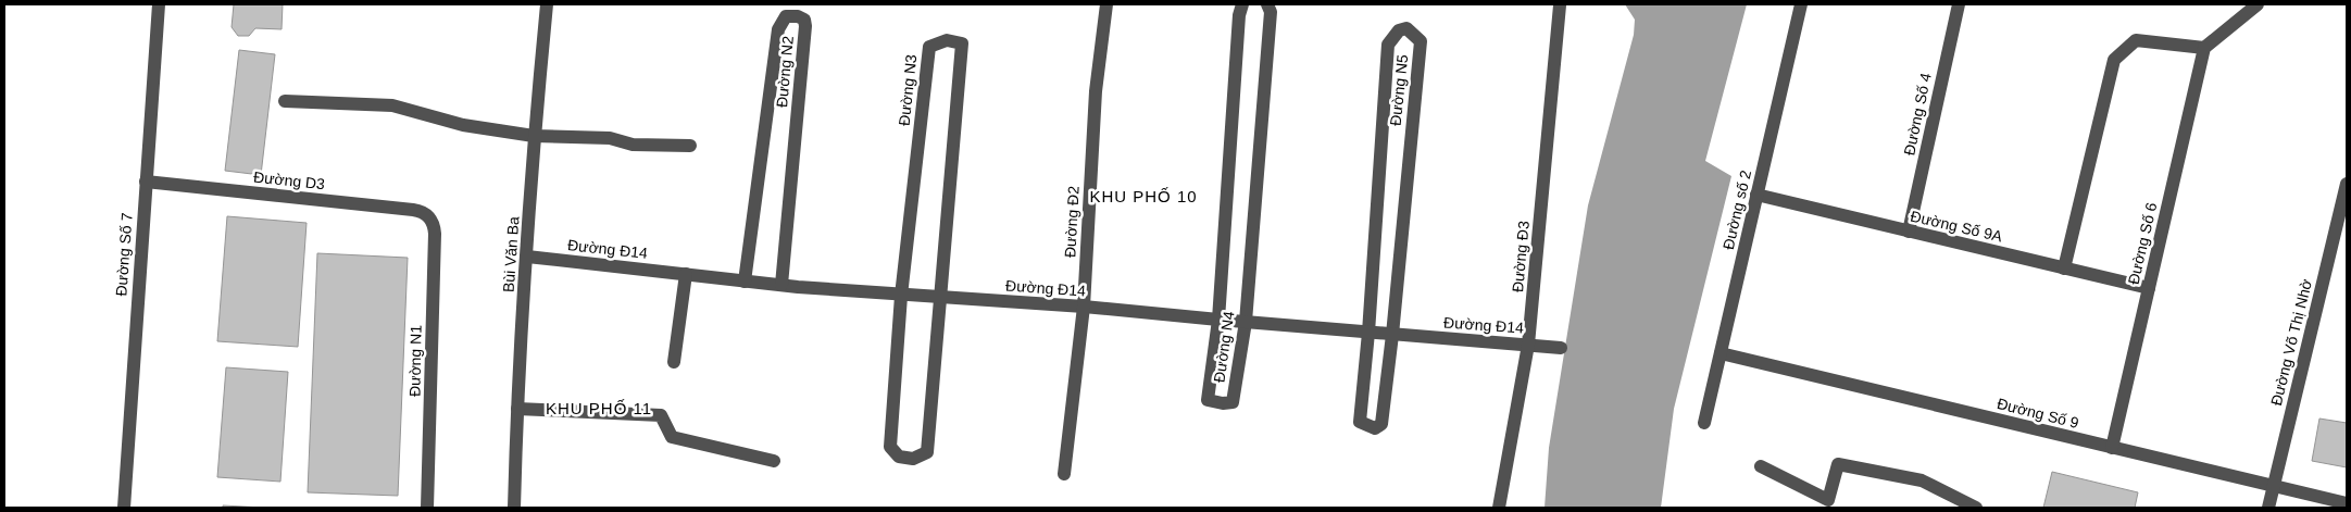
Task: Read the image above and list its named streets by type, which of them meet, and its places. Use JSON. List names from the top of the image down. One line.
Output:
{"streets":{"street":["Đường N2","Đường N3","Đường N5","Đường Số 4","Đường D3","Đường số 2","Đường Đ2","Đường Số 9A","Đường Số 6","Đường Đ14","Đường Số 7","Bùi Văn Ba","Đường Đ3","Đường Võ Thị Nhờ","Đường N4","Đường N1","Đường Số 9"]},"crossings":[["Đường N2","Đường Đ14"],["Đường N3","Đường Đ14"],["Đường N5","Đường Đ14"],["Đường Số 4","Đường Số 9A"],["Đường D3","Đường Số 7"],["Đường D3","Đường N1"],["Đường số 2","Đường Số 9A"],["Đường số 2","Đường Số 9"],["Đường Đ2","Đường Đ14"],["Đường Số 9A","Đường Số 6"],["Đường Số 6","Đường Số 9"],["Đường Đ14","Bùi Văn Ba"],["Đường Đ14","Đường Đ3"],["Đường Đ14","Đường N4"],["Đường Võ Thị Nhờ","Đường Số 9"]],"districts":["KHU PHỐ 10","KHU PHỐ 11"]}
